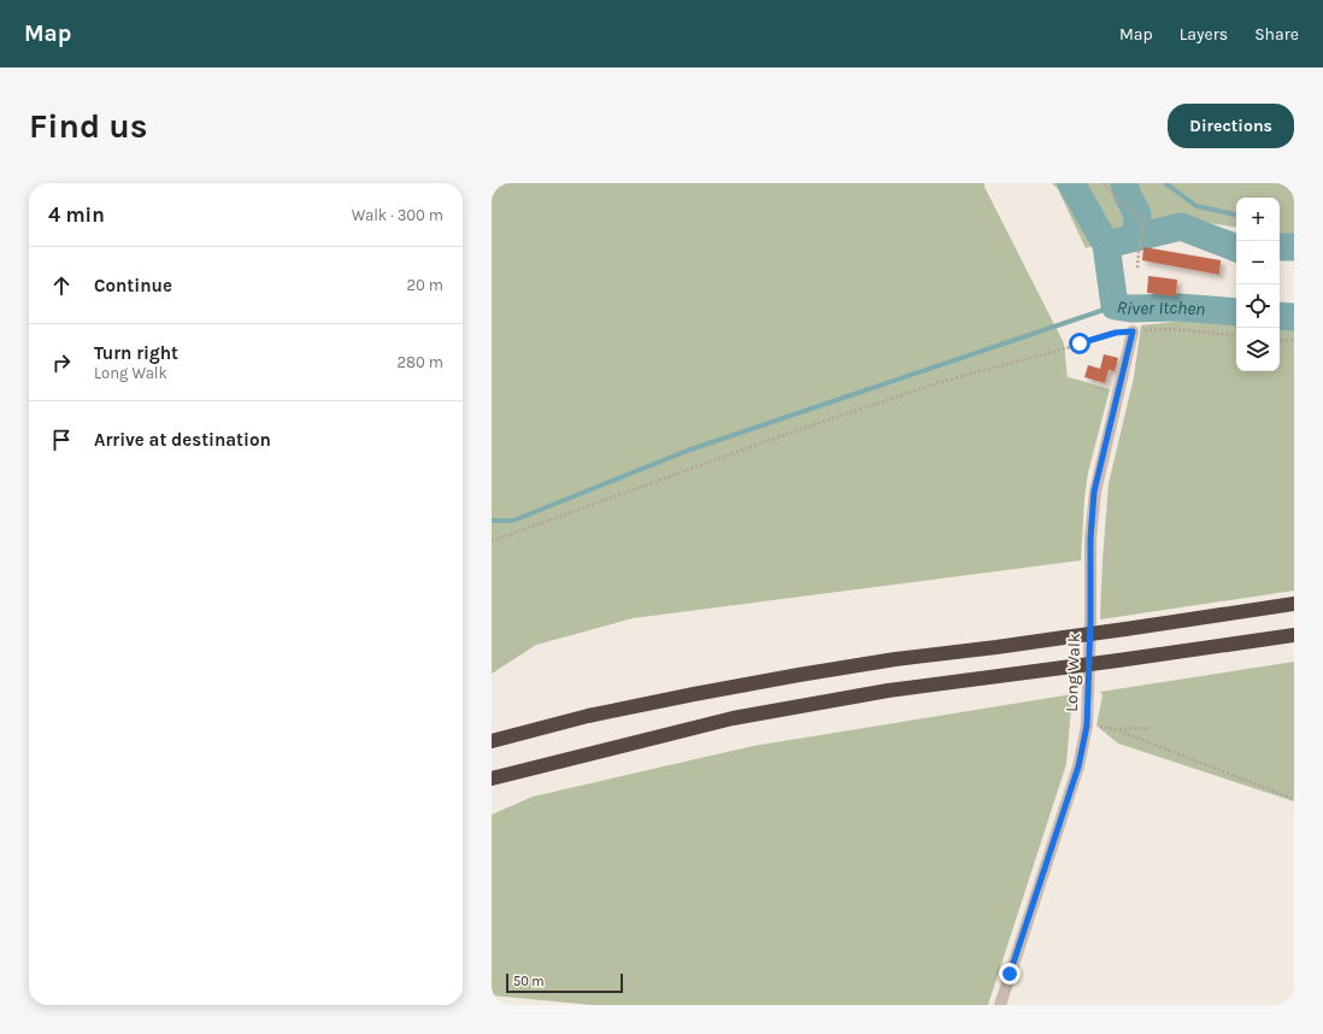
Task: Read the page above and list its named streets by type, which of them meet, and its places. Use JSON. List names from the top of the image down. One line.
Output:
{"streets":{"street":["Long Walk"]},"water":["River Itchen"],"scale_bar":"50 m","page":{"header":"Map","nav":["Map","Layers","Share"],"buttons":"Directions","title":"Find us","heading":["4 min","Walk · 300 m"],"map_buttons":["+","−"],"list":[["Continue","20 m"],["Turn right","Long Walk","280 m"],"Arrive at destination"],"scale":"50 m"}}
